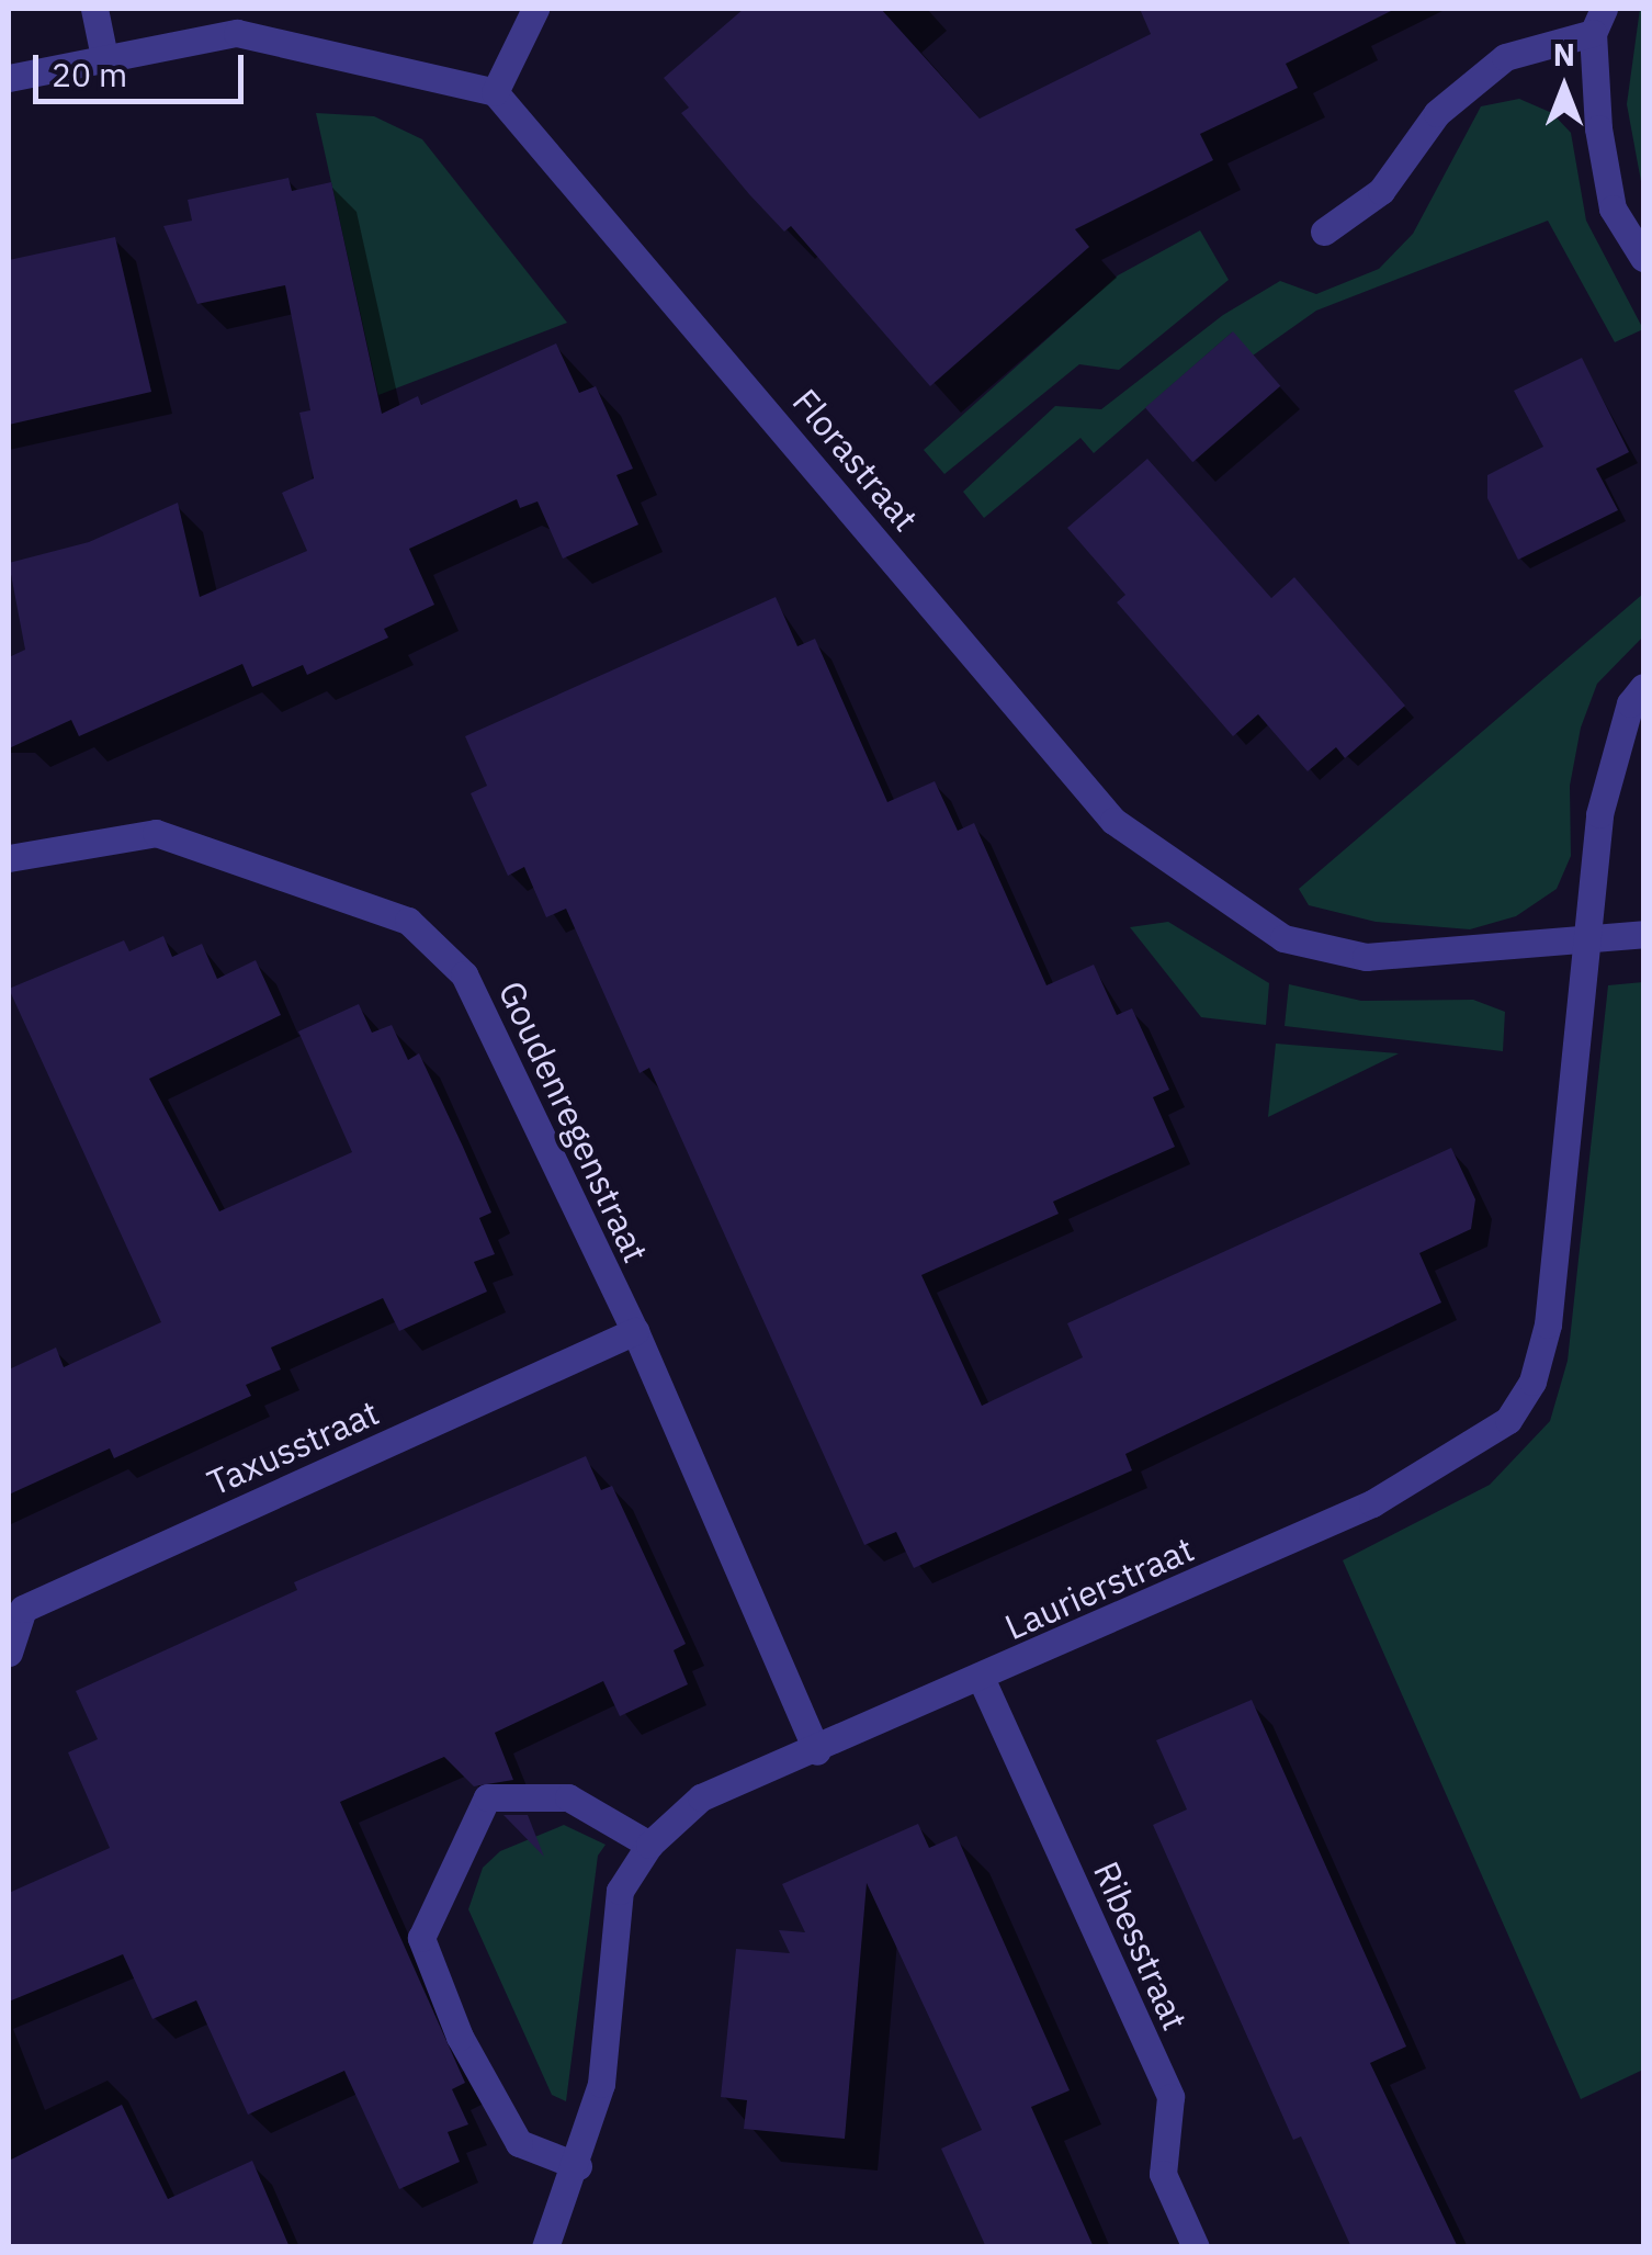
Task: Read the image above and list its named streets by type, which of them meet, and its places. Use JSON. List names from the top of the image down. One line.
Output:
{"streets":{"street":["Florastraat","Goudenregenstraat","Taxusstraat","Laurierstraat","Ribesstraat"]},"crossings":[["Florastraat","Laurierstraat"],["Goudenregenstraat","Taxusstraat"],["Goudenregenstraat","Laurierstraat"],["Laurierstraat","Ribesstraat"]],"scale_bar":"20 m","north":"top"}
